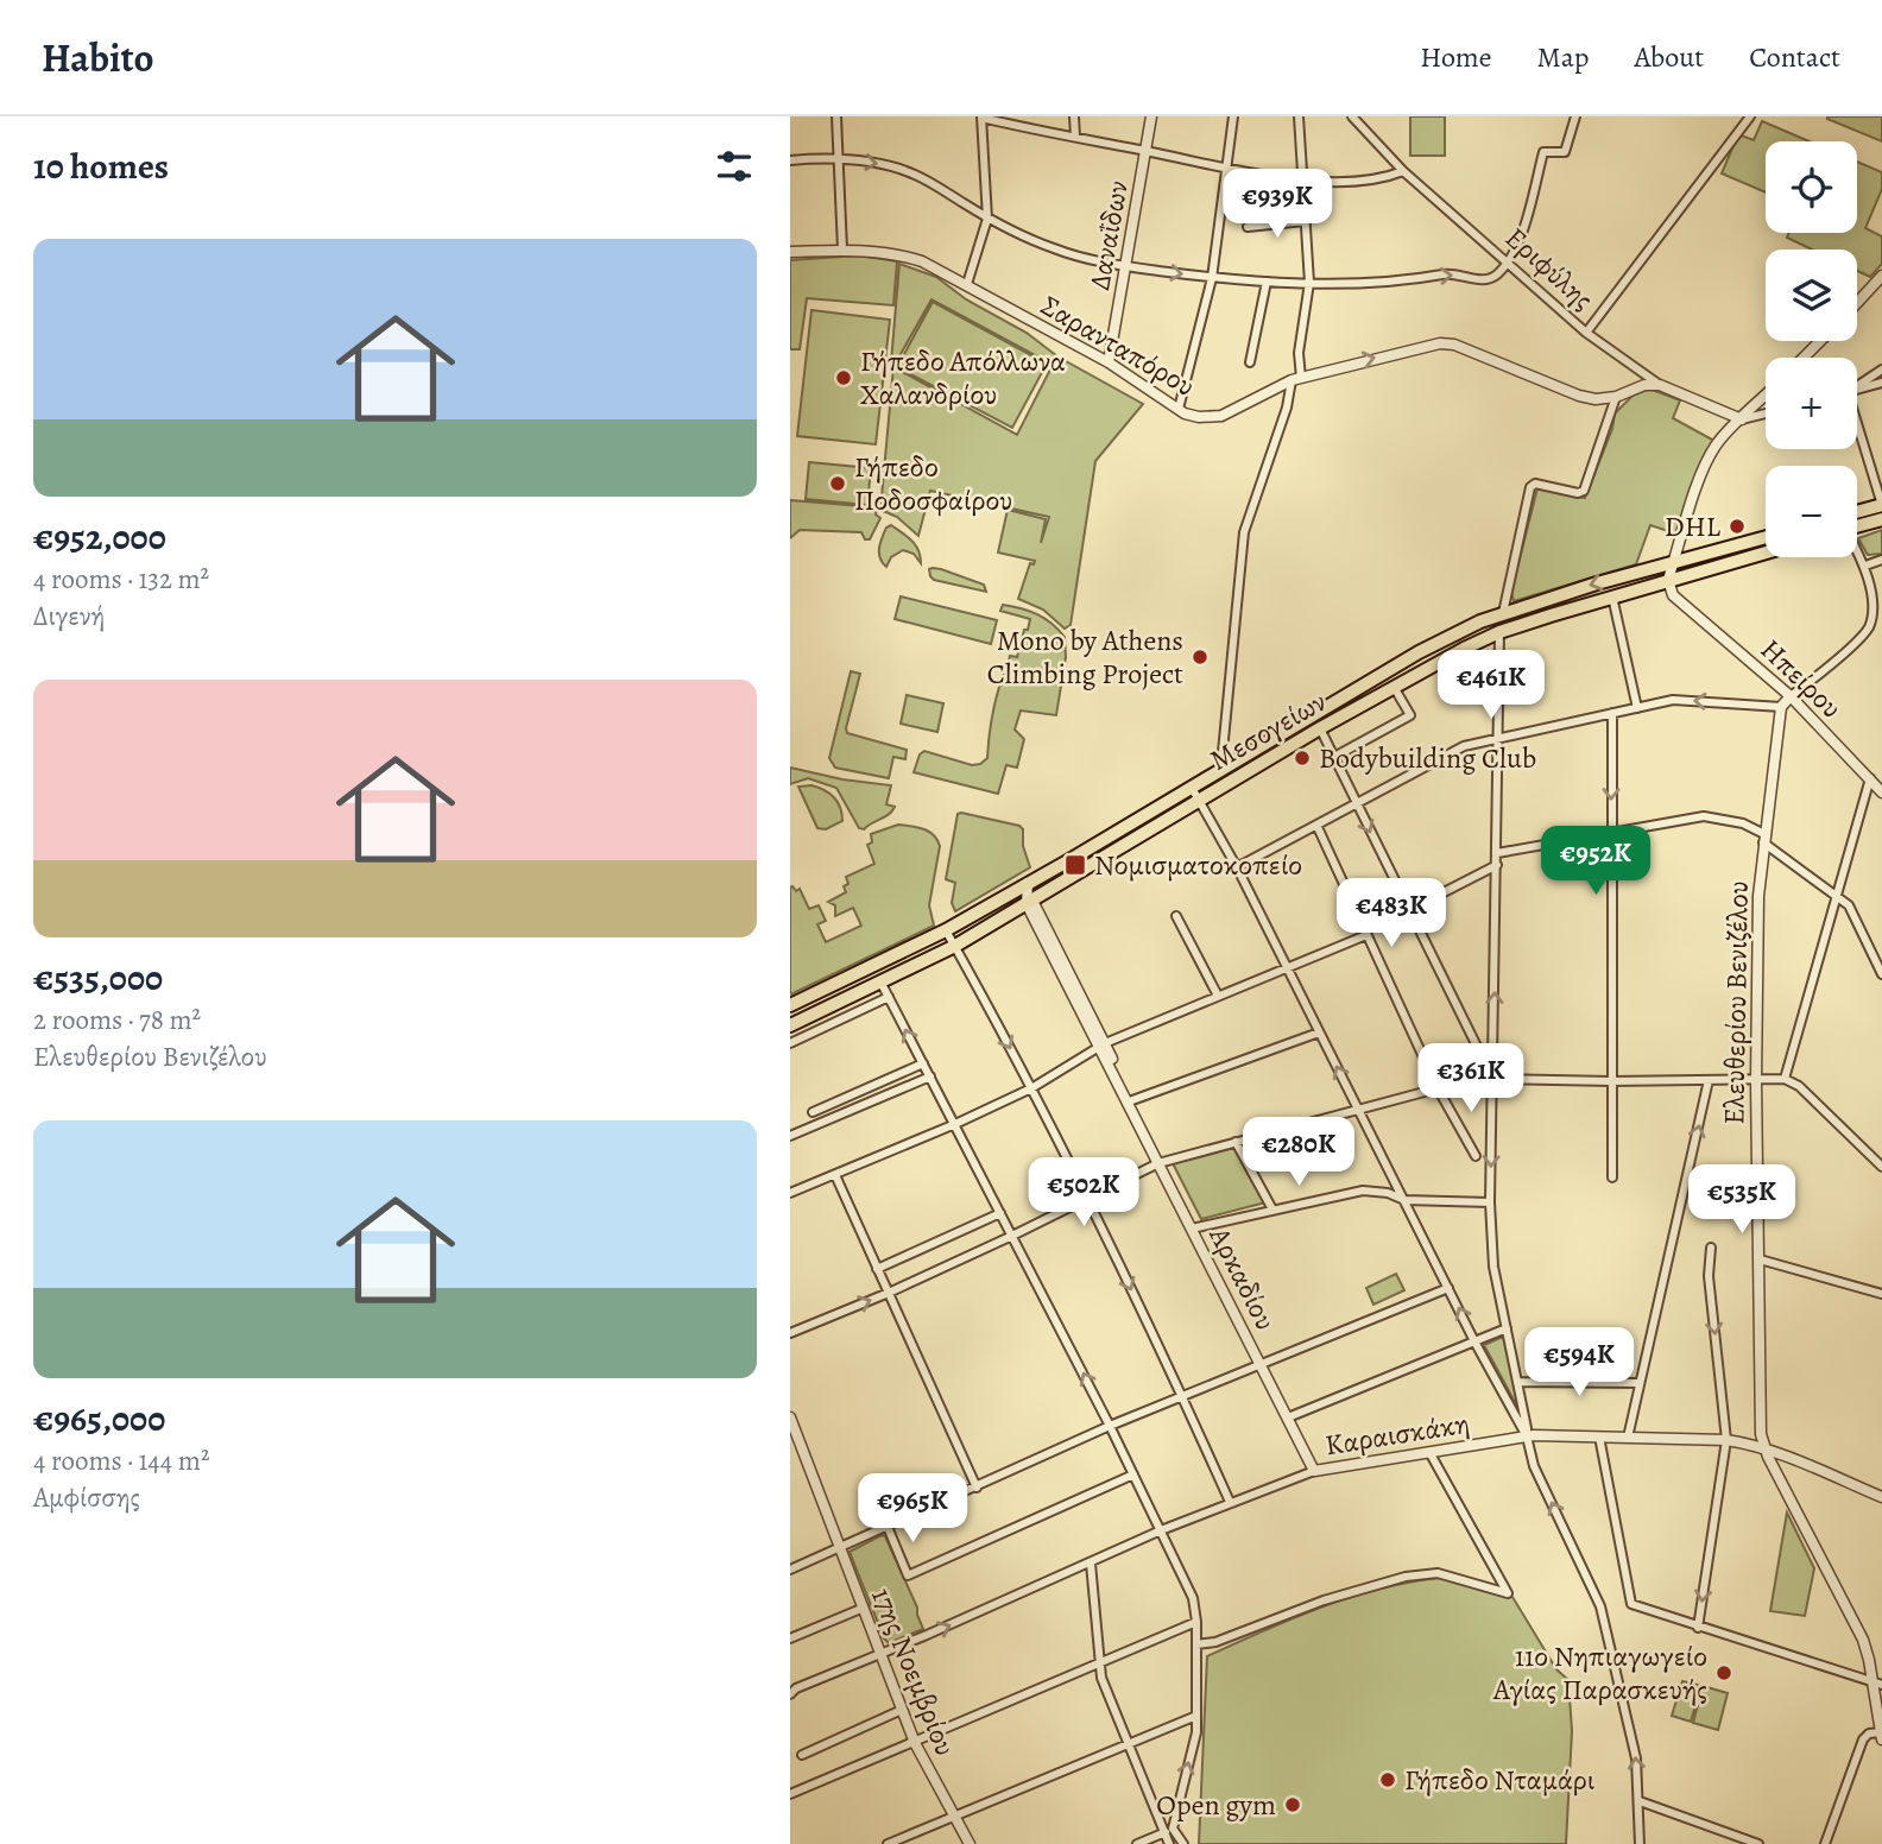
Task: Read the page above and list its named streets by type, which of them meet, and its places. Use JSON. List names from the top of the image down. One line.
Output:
{"streets":{"main road":["Μεσογείων"],"street":["Δαναΐδων","Εριφύλης","Σαρανταπόρου","Ηπείρου","Ελευθερίου Βενιζέλου","Αρκαδίου","Καραισκάκη","17ης Νοεμβρίου"]},"crossings":[["Δαναΐδων","Σαρανταπόρου"],["Εριφύλης","Σαρανταπόρου"],["Ηπείρου","Μεσογείων"],["Μεσογείων","Αρκαδίου"],["Ελευθερίου Βενιζέλου","Καραισκάκη"],["Αρκαδίου","Καραισκάκη"]],"places":{"other":["Γήπεδο Απόλλωνα Χαλανδρίου","Γήπεδο Ποδοσφαίρου","DHL","Mono by Athens Climbing Project","Bodybuilding Club","11ο Νηπιαγωγείο Αγίας Παρασκευής","Γήπεδο Νταμάρι","Open gym"],"transit":["Νομισματοκοπείο"]},"page":{"header":"Habito","nav":["Home","Map","About","Contact"],"heading":"10 homes","map_buttons":["+","−"],"price":["€939K","€461K","€952K","€483K","€361K","€280K","€502K","€535K","€594K","€965K"],"list":[{"name":"€952,000","note":"4 rooms · 132 m² · Διγενή"},{"name":"€535,000","note":"2 rooms · 78 m² · Ελευθερίου Βενιζέλου"},{"name":"€965,000","note":"4 rooms · 144 m² · Αμφίσσης"}]}}
